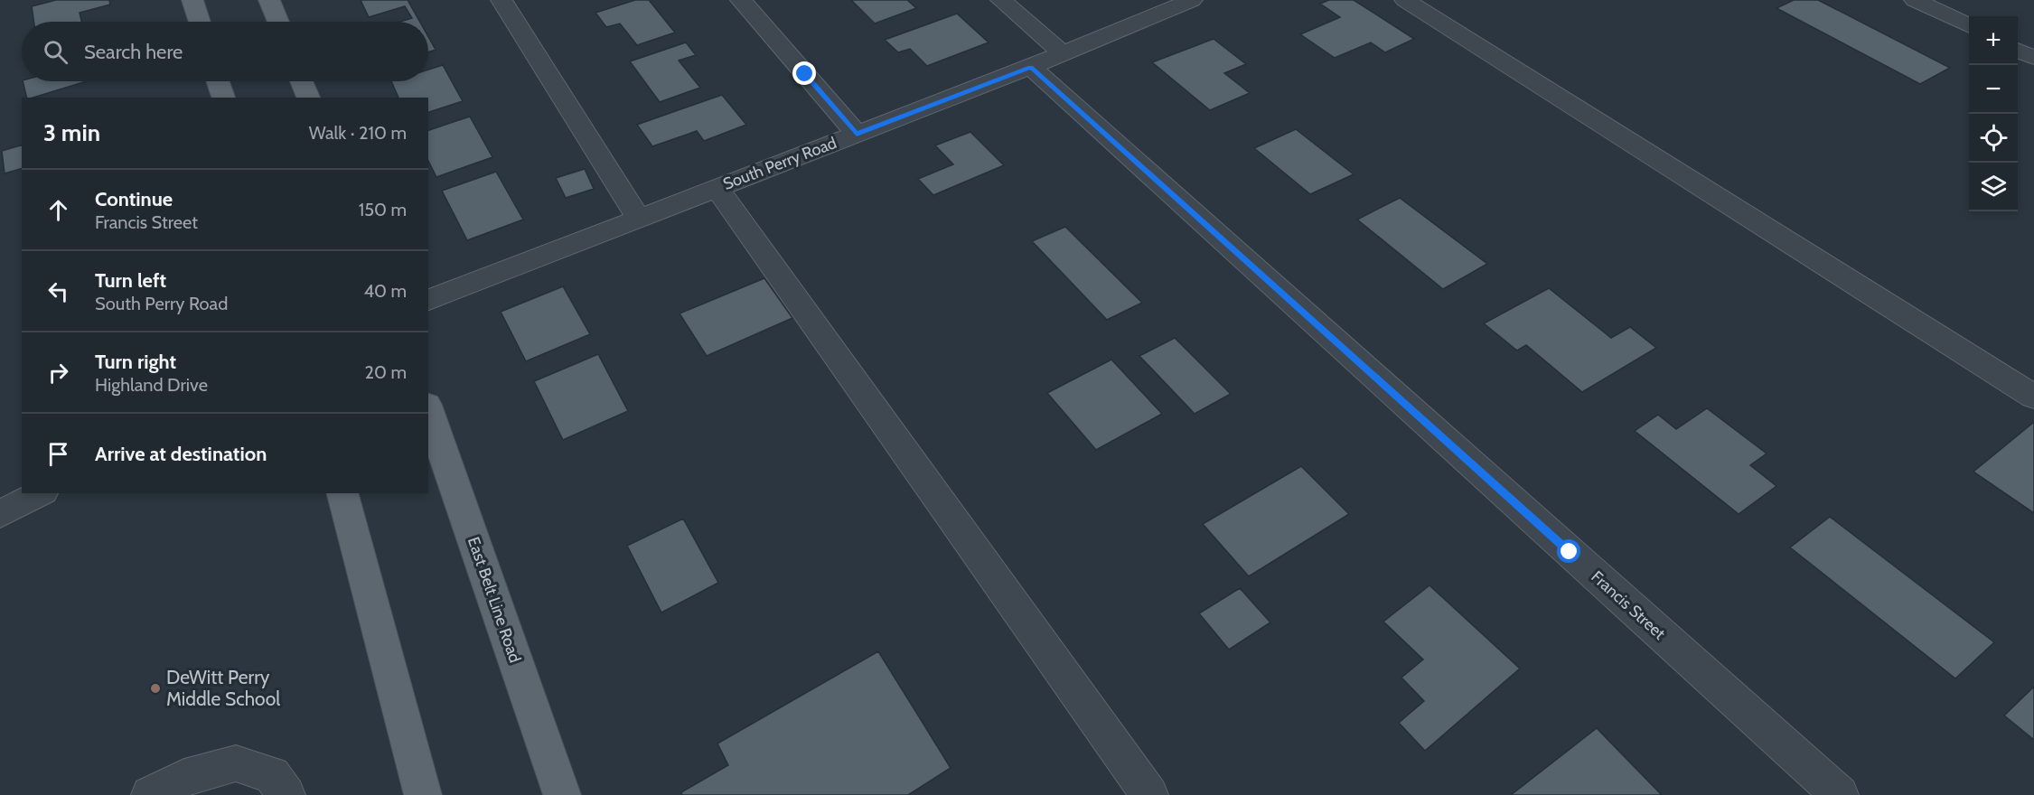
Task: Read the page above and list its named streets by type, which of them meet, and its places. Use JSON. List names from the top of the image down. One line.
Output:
{"streets":{"main road":["East Belt Line Road"],"street":["South Perry Road","Francis Street"]},"crossings":[["South Perry Road","Francis Street"]],"places":["DeWitt Perry Middle School"],"page":{"map_buttons":["+","−"],"search":"Search here","heading":["3 min","Walk · 210 m"],"list":[["Continue","Francis Street","150 m"],["Turn left","South Perry Road","40 m"],["Turn right","Highland Drive","20 m"],"Arrive at destination"]}}
